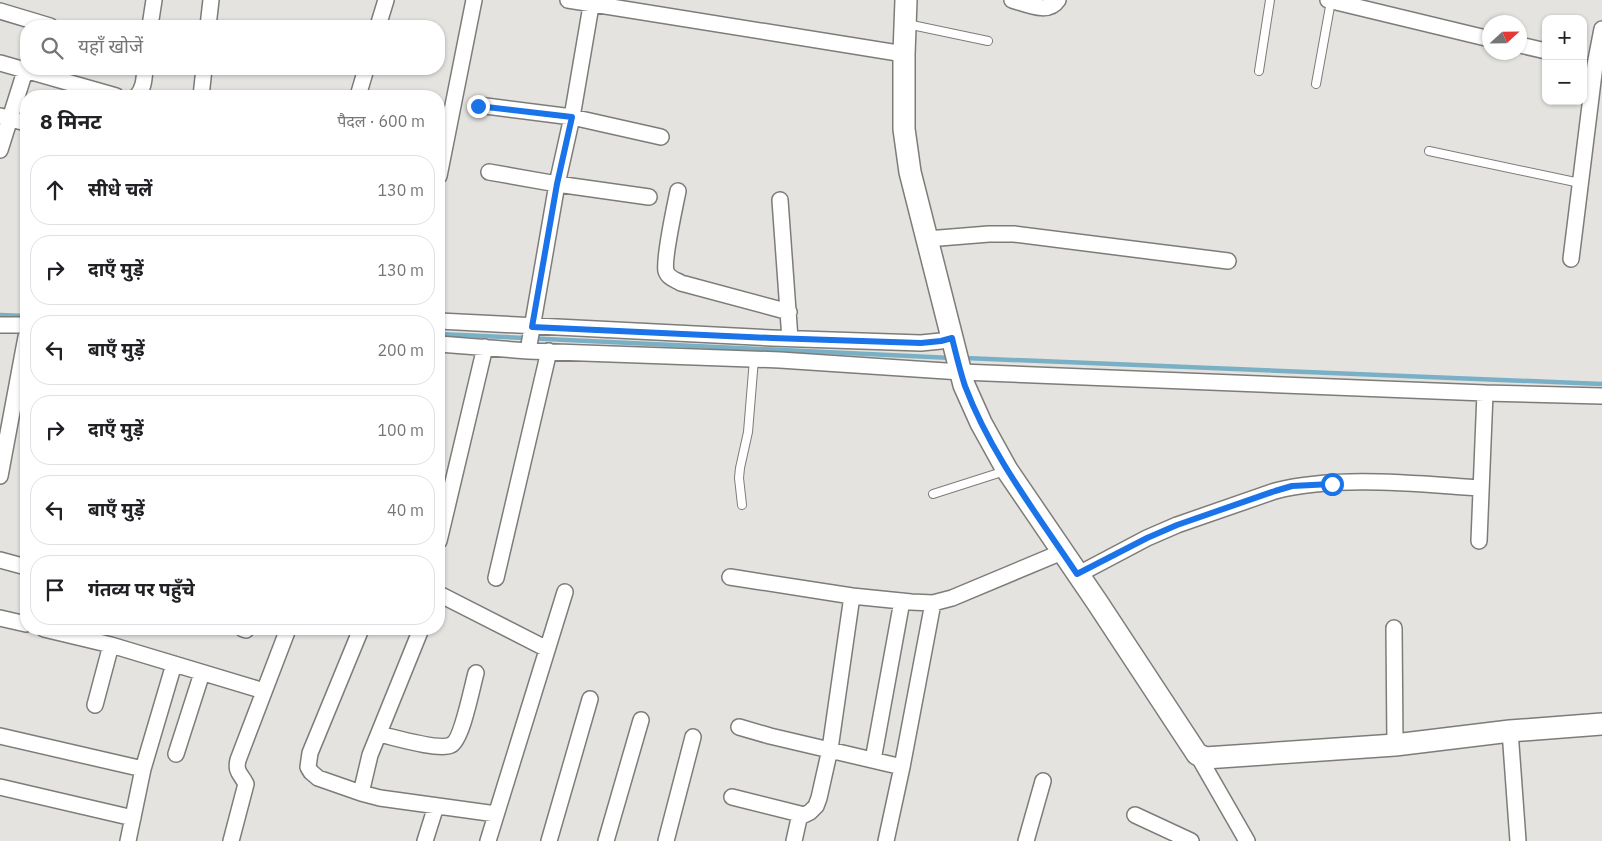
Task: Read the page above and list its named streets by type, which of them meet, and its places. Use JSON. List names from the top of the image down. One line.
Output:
{"north":"right","page":{"map_buttons":["+","−"],"search":"यहाँ खोजें","heading":["8 मिनट","पैदल · 600 m"],"list":[["सीधे चलें","130 m"],["दाएँ मुड़ें","130 m"],["बाएँ मुड़ें","200 m"],["दाएँ मुड़ें","100 m"],["बाएँ मुड़ें","40 m"],"गंतव्य पर पहुँचे"]}}
